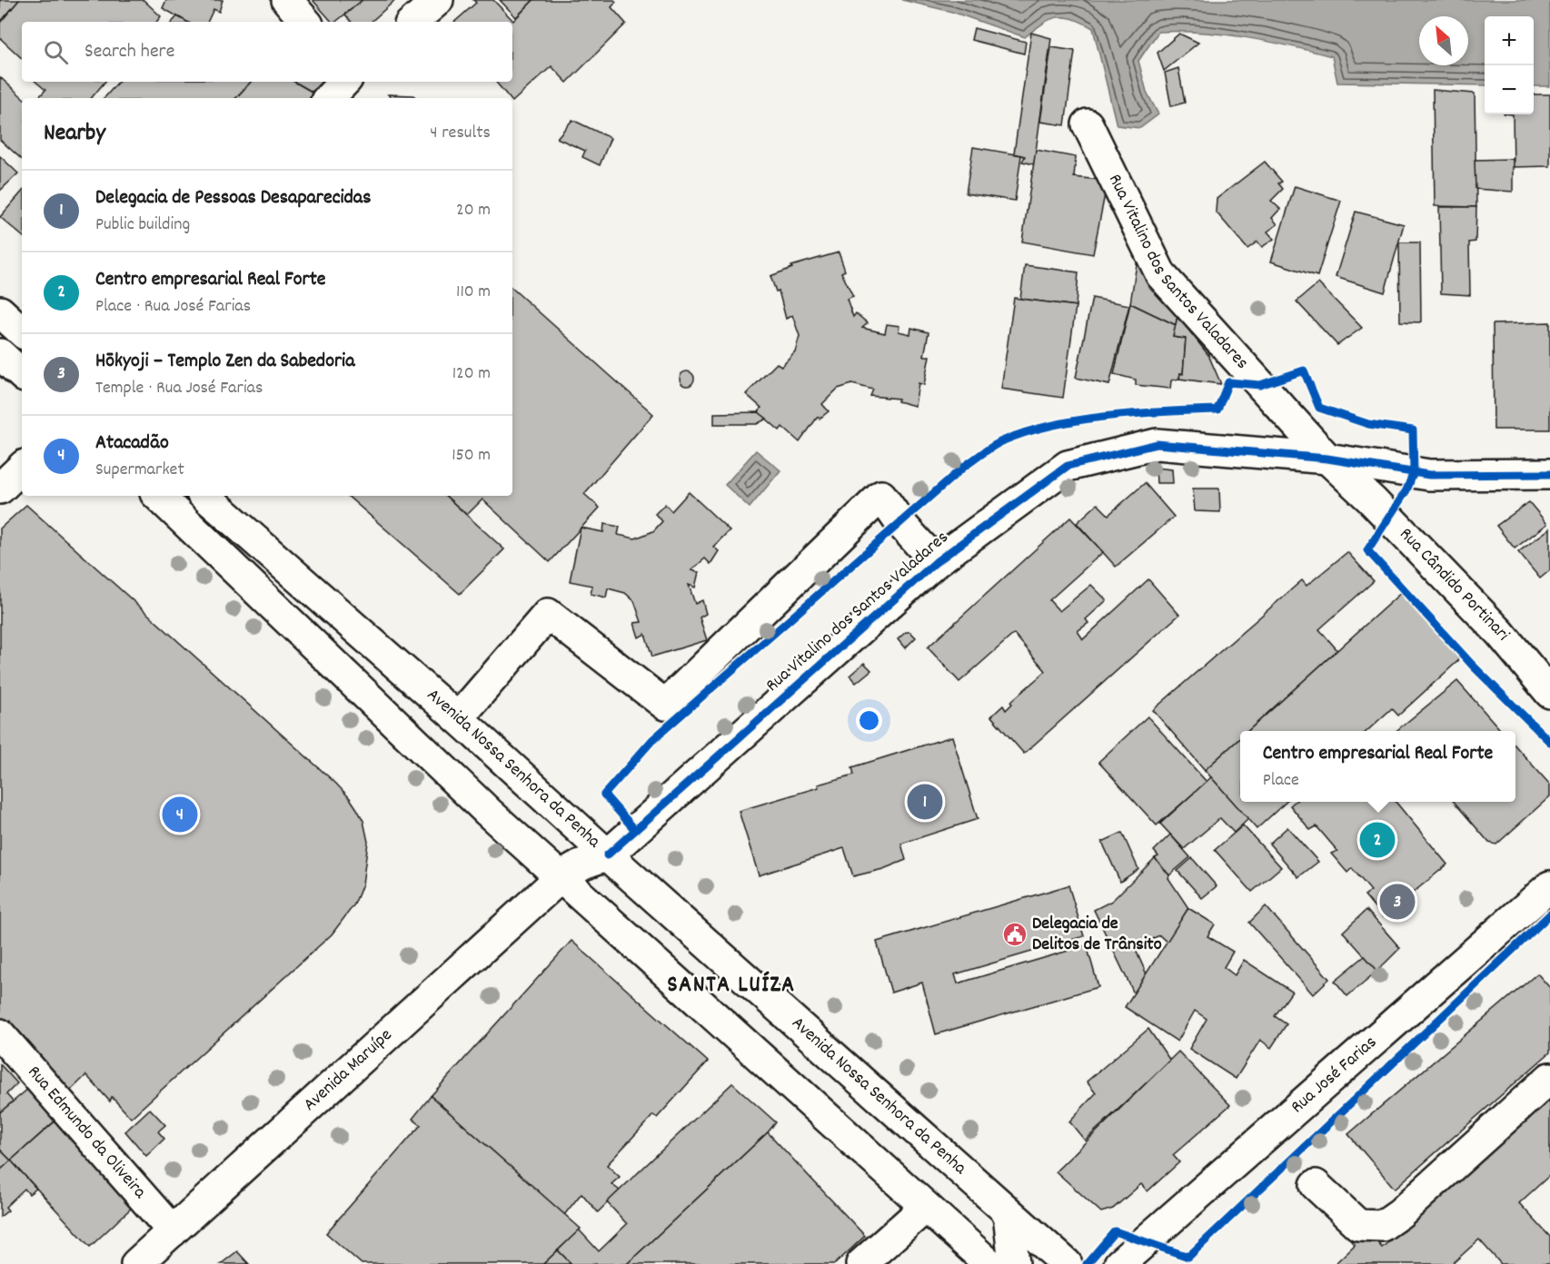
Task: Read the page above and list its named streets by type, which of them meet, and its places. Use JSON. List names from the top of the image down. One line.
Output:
{"streets":{"main road":["Rua Vitalino dos Santos Valadares","Rua Cândido Portinari","Avenida Nossa Senhora da Penha","Avenida Maruípe","Rua José Farias","Rua Edmundo da Oliveira"]},"crossings":[["Rua Vitalino dos Santos Valadares","Rua Cândido Portinari"],["Rua Vitalino dos Santos Valadares","Avenida Nossa Senhora da Penha"],["Rua Vitalino dos Santos Valadares","Avenida Maruípe"],["Avenida Nossa Senhora da Penha","Avenida Maruípe"],["Avenida Maruípe","Rua Edmundo da Oliveira"]],"districts":["SANTA LUÍZA"],"places":{"public building":["Delegacia de Delitos de Trânsito"]},"north":"top left","page":{"map_buttons":["+","−"],"search":"Search here","heading":["Nearby","4 results"],"list":[{"mark":"1","name":"Delegacia de Pessoas Desaparecidas","note":"Public building","value":"20 m"},{"mark":"2","name":"Centro empresarial Real Forte","note":"Place · Rua José Farias","value":"110 m"},{"mark":"3","name":"Hōkyoji – Templo Zen da Sabedoria","note":"Temple · Rua José Farias","value":"120 m"},{"mark":"4","name":"Atacadão","note":"Supermarket","value":"150 m"}],"popup":["Centro empresarial Real Forte","Place"],"pins":["1","4","2","3"]}}
